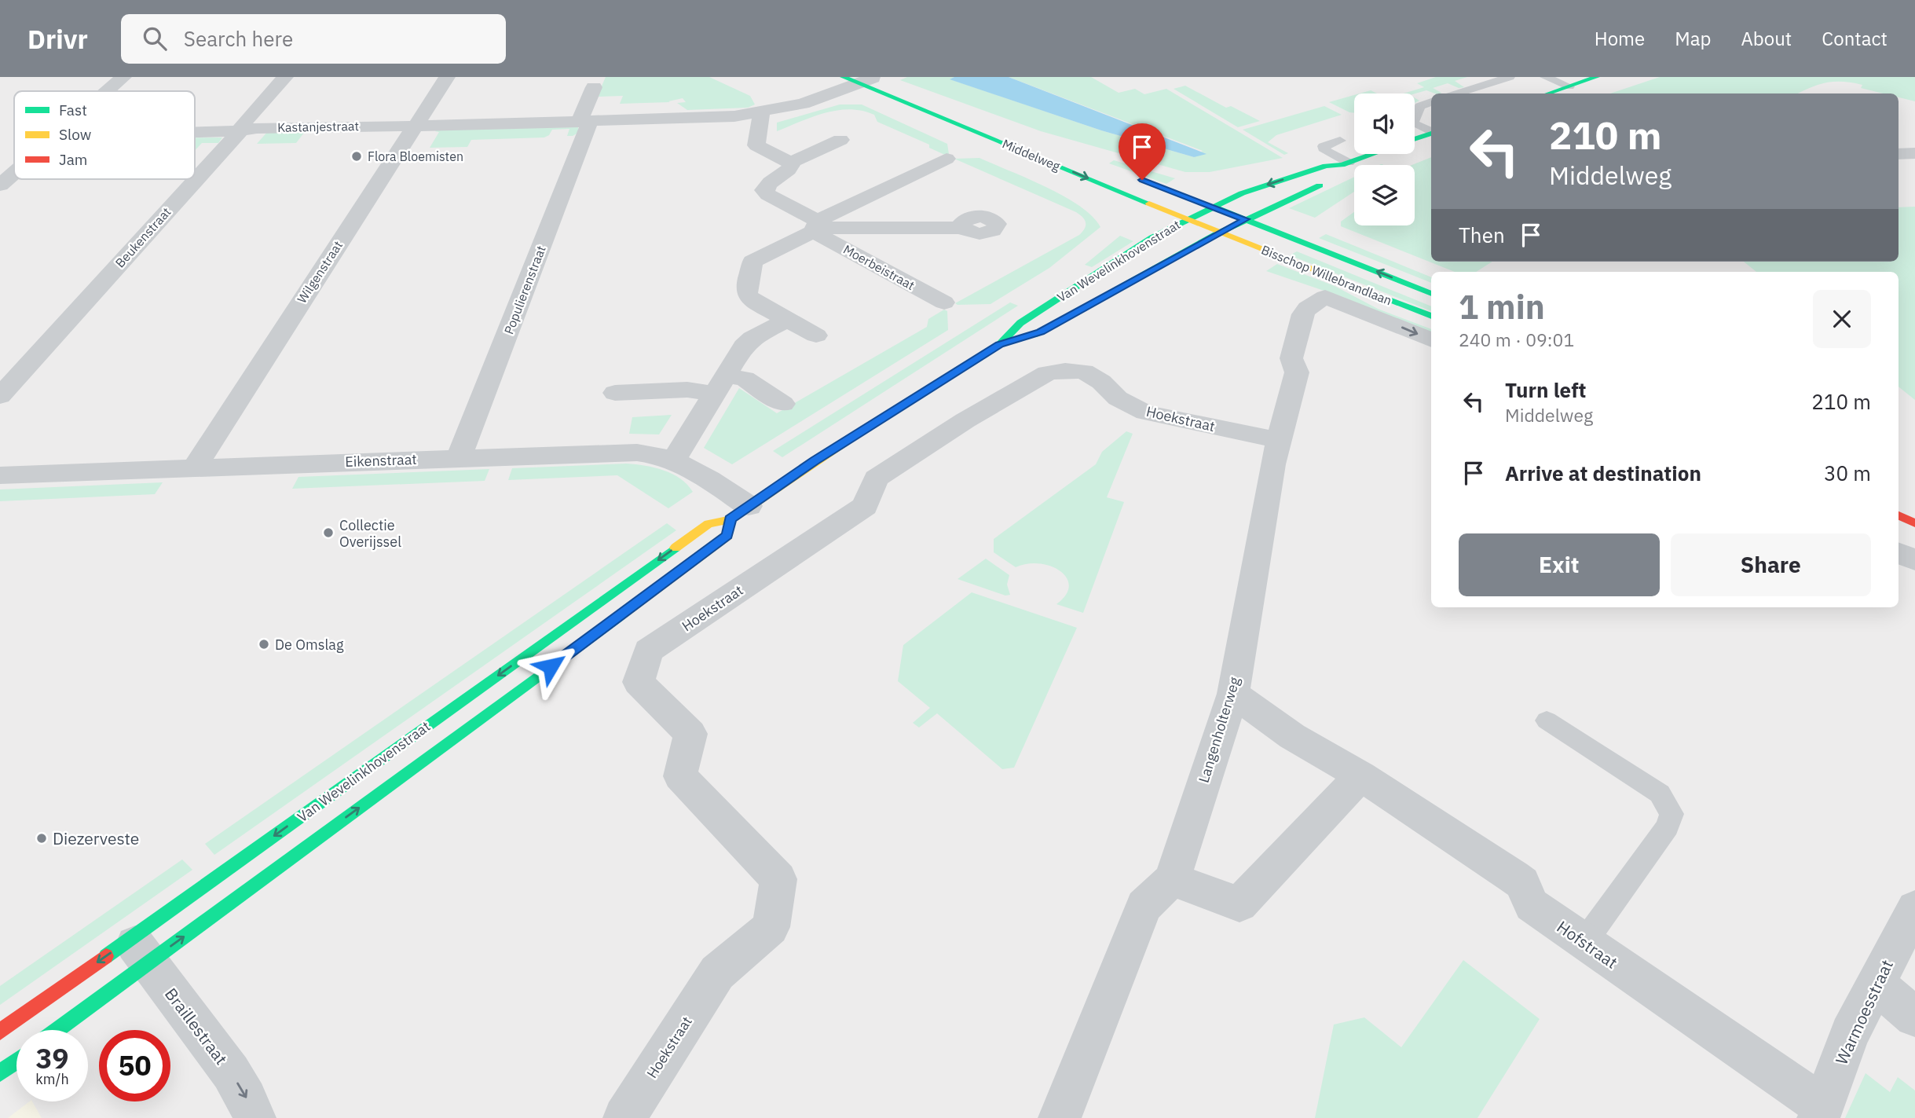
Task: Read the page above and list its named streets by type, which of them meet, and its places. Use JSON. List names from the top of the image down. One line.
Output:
{"streets":{"main road":["Middelweg","Van Wevelinkhovenstraat","Bisschop Willebrandlaan"],"street":["Kastanjestraat","Beukenstraat","Moerbeistraat","Wilgenstraat","Populierenstraat","Hoekstraat","Eikenstraat","Langenholterweg","Hofstraat","Warmoesstraat","Braillestraat"]},"crossings":[["Kastanjestraat","Middelweg"],["Kastanjestraat","Beukenstraat"],["Kastanjestraat","Wilgenstraat"],["Kastanjestraat","Populierenstraat"],["Middelweg","Van Wevelinkhovenstraat"],["Middelweg","Bisschop Willebrandlaan"],["Van Wevelinkhovenstraat","Bisschop Willebrandlaan"],["Van Wevelinkhovenstraat","Eikenstraat"],["Van Wevelinkhovenstraat","Braillestraat"],["Wilgenstraat","Eikenstraat"],["Bisschop Willebrandlaan","Langenholterweg"],["Populierenstraat","Eikenstraat"],["Hoekstraat","Langenholterweg"],["Langenholterweg","Hofstraat"],["Hofstraat","Warmoesstraat"]],"one_way":["Braillestraat"],"places":["Flora Bloemisten","Collectie Overijssel","De Omslag","Diezerveste"],"legend":["Fast","Slow","Jam"],"page":{"header":"Drivr","search":"Search here","nav":["Home","Map","About","Contact"],"turn":["210 m","Middelweg"],"then":"Then","heading":["1 min","240 m · 09:01"],"list":[{"name":"Turn left","note":"Middelweg","value":"210 m"},{"name":"Arrive at destination","value":"30 m"}],"buttons":["Exit","Share"],"speed":"39 km/h","limit":"50"}}
